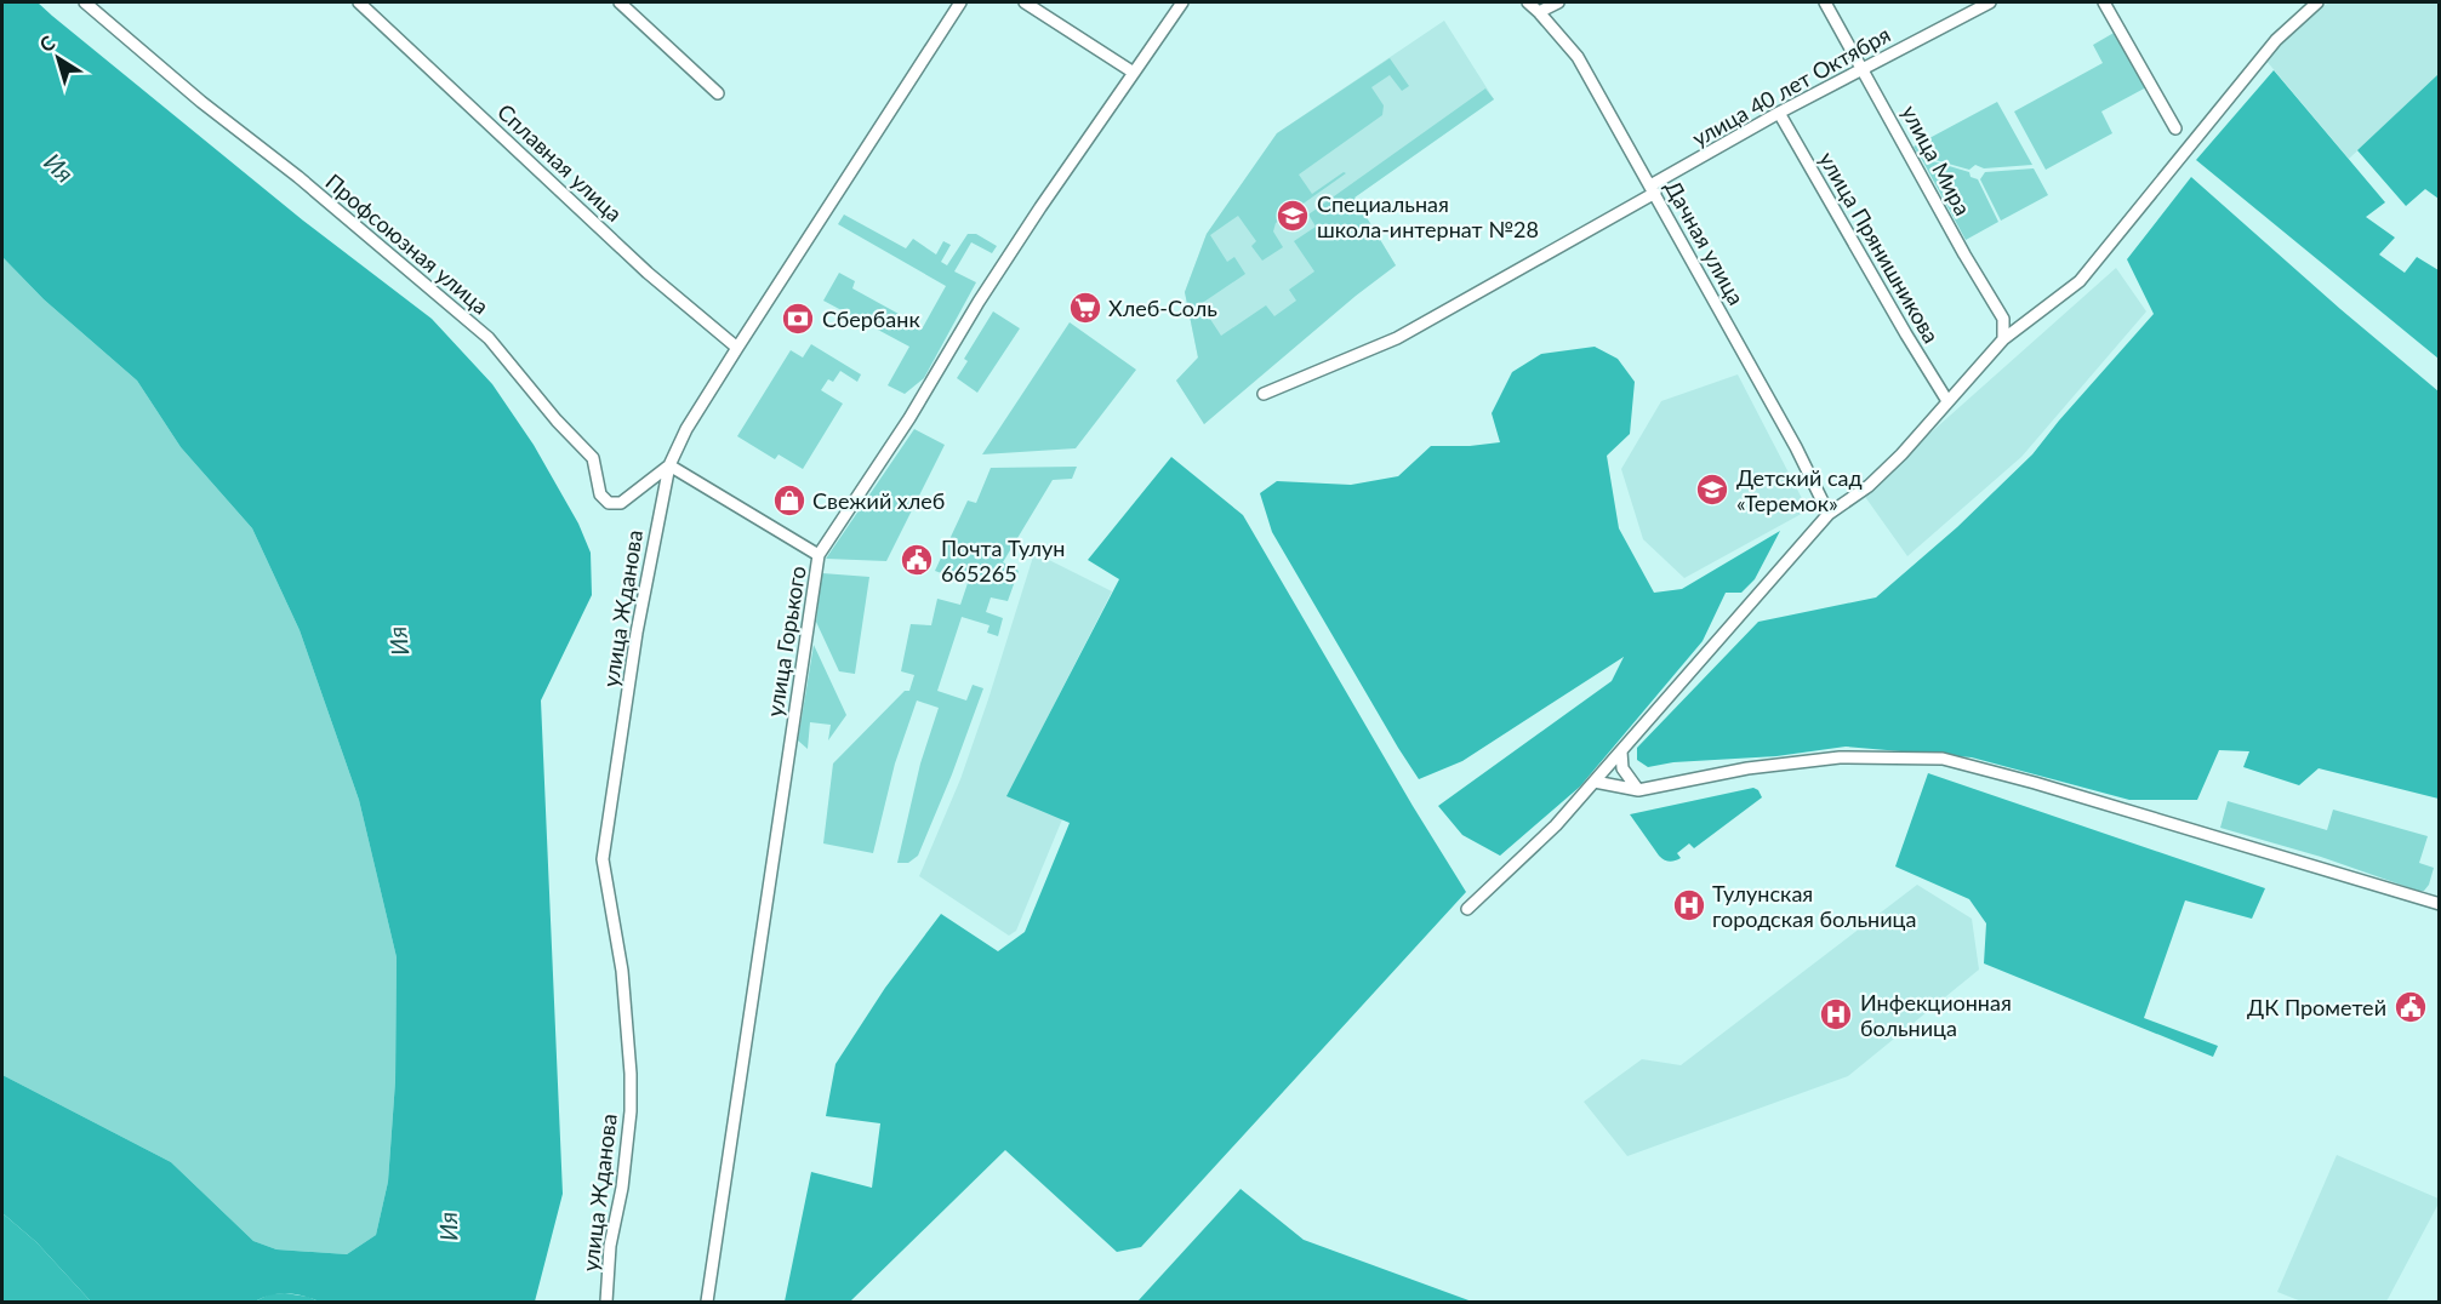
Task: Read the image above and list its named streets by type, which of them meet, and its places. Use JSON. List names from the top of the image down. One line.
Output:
{"streets":{"street":["улица 40 лет Октября","улица Мира","Сплавная улица","Дачная улица","Профсоюзная улица","улица Прянишникова","улица Жданова","улица Горького"]},"crossings":[["улица 40 лет Октября","улица Мира"],["улица 40 лет Октября","Дачная улица"],["улица 40 лет Октября","улица Прянишникова"],["Сплавная улица","улица Жданова"],["Профсоюзная улица","улица Жданова"]],"water":["Ия"],"places":{"school or university":["Специальная школа-интернат №28","Детский сад «Теремок»"],"supermarket":["Хлеб-Соль"],"bank":["Сбербанк"],"shop":["Свежий хлеб"],"public building":["Почта Тулун 665265","ДК Прометей"],"hospital":["Тулунская городская больница","Инфекционная больница"]},"north":"top left"}
